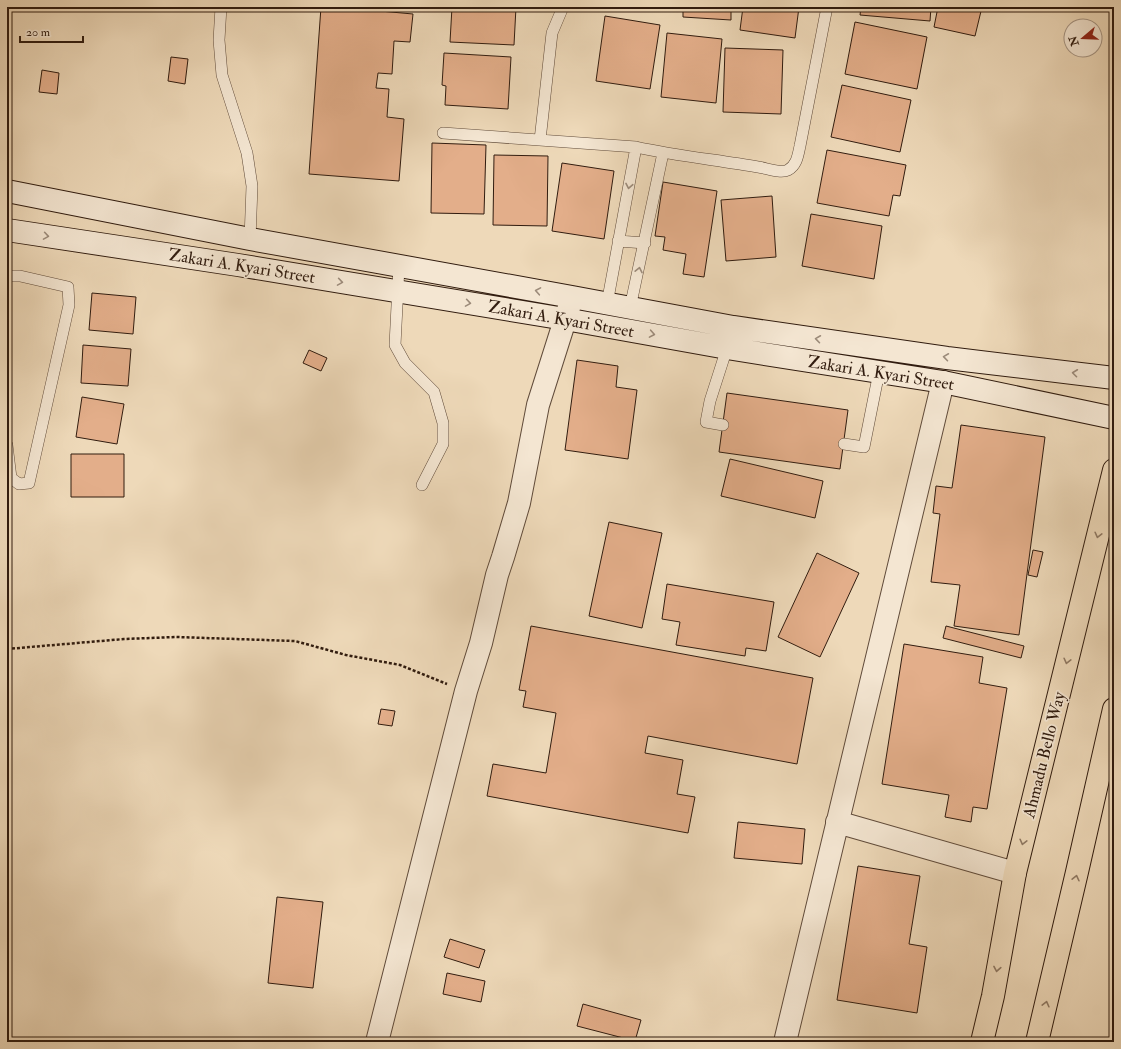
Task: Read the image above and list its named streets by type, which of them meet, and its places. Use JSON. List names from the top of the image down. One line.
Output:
{"streets":{"main road":["Ahmadu Bello Way"],"street":["Zakari A. Kyari Street"]},"scale_bar":"20 m","north":"left"}
